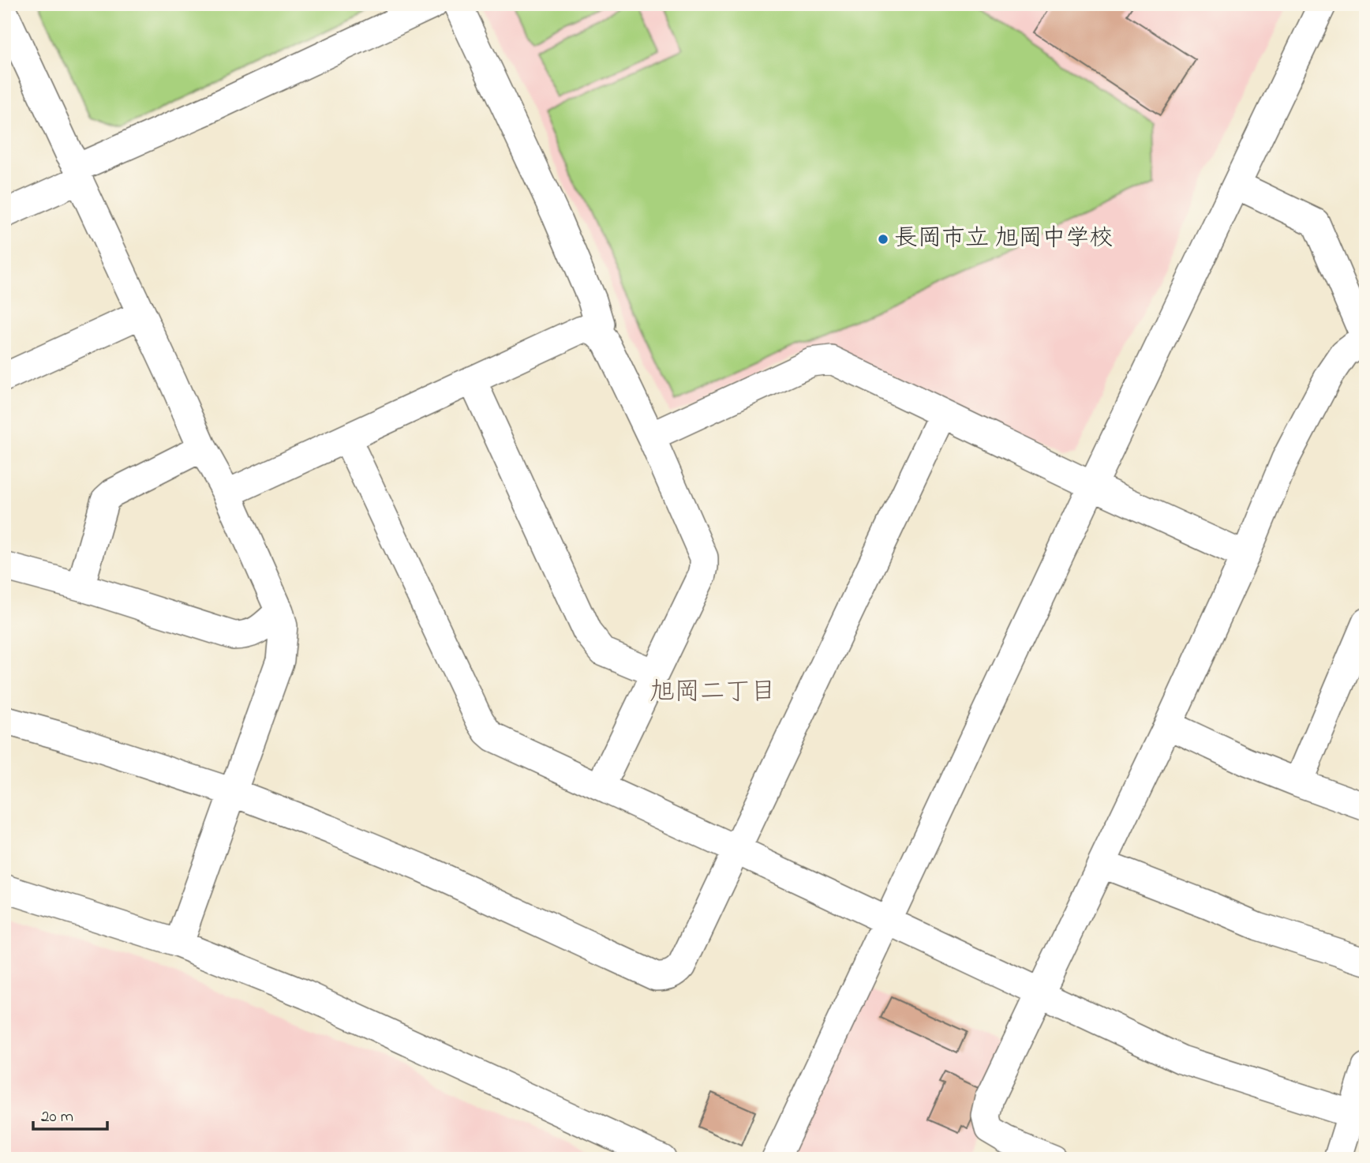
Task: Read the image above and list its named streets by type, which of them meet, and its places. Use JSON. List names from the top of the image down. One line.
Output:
{"districts":["旭岡二丁目"],"places":["長岡市立 旭岡中学校"],"scale_bar":"20 m"}
